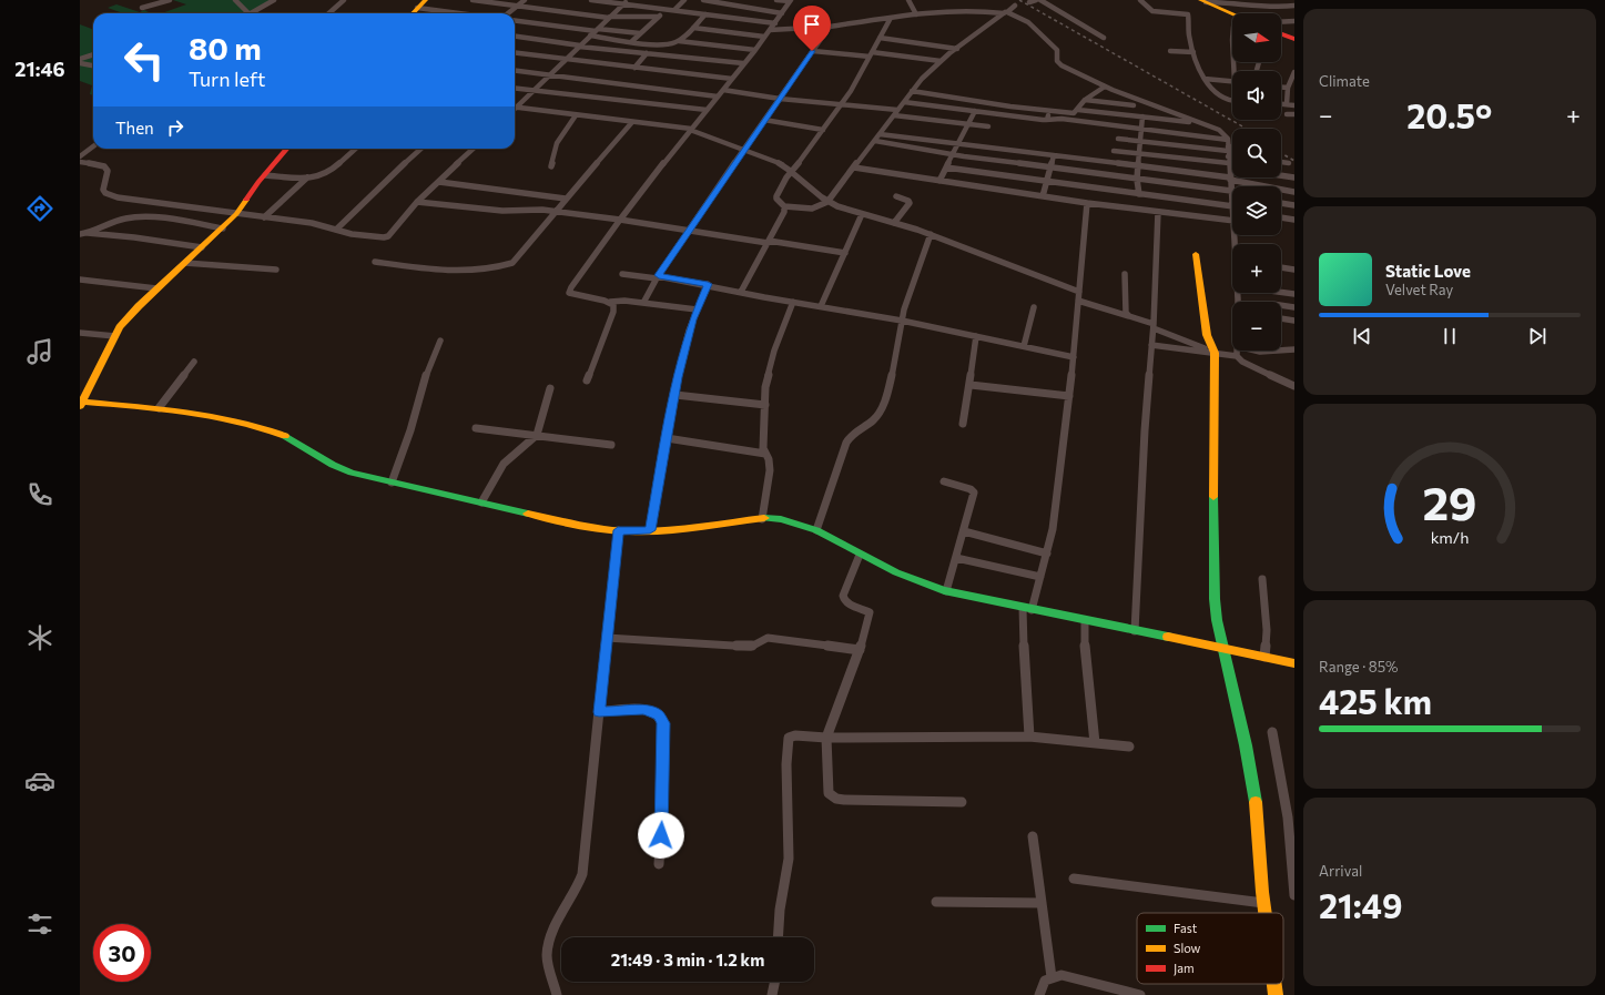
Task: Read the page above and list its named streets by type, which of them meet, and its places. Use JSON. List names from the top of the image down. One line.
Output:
{"legend":["Fast","Slow","Jam"],"north":"right","page":{"tabs":"21:46","tile":["Climate",["Range · 85%","425 km"],["Arrival","21:49"]],"map_buttons":["+","−"],"turn":["80 m","Turn left"],"heat":["−","20.5°","+"],"then":"Then","song":["Static Love","Velvet Ray"],"limit":"30","trip":"21:49 · 3 min · 1.2 km","gauge":["29","km/h"]}}
